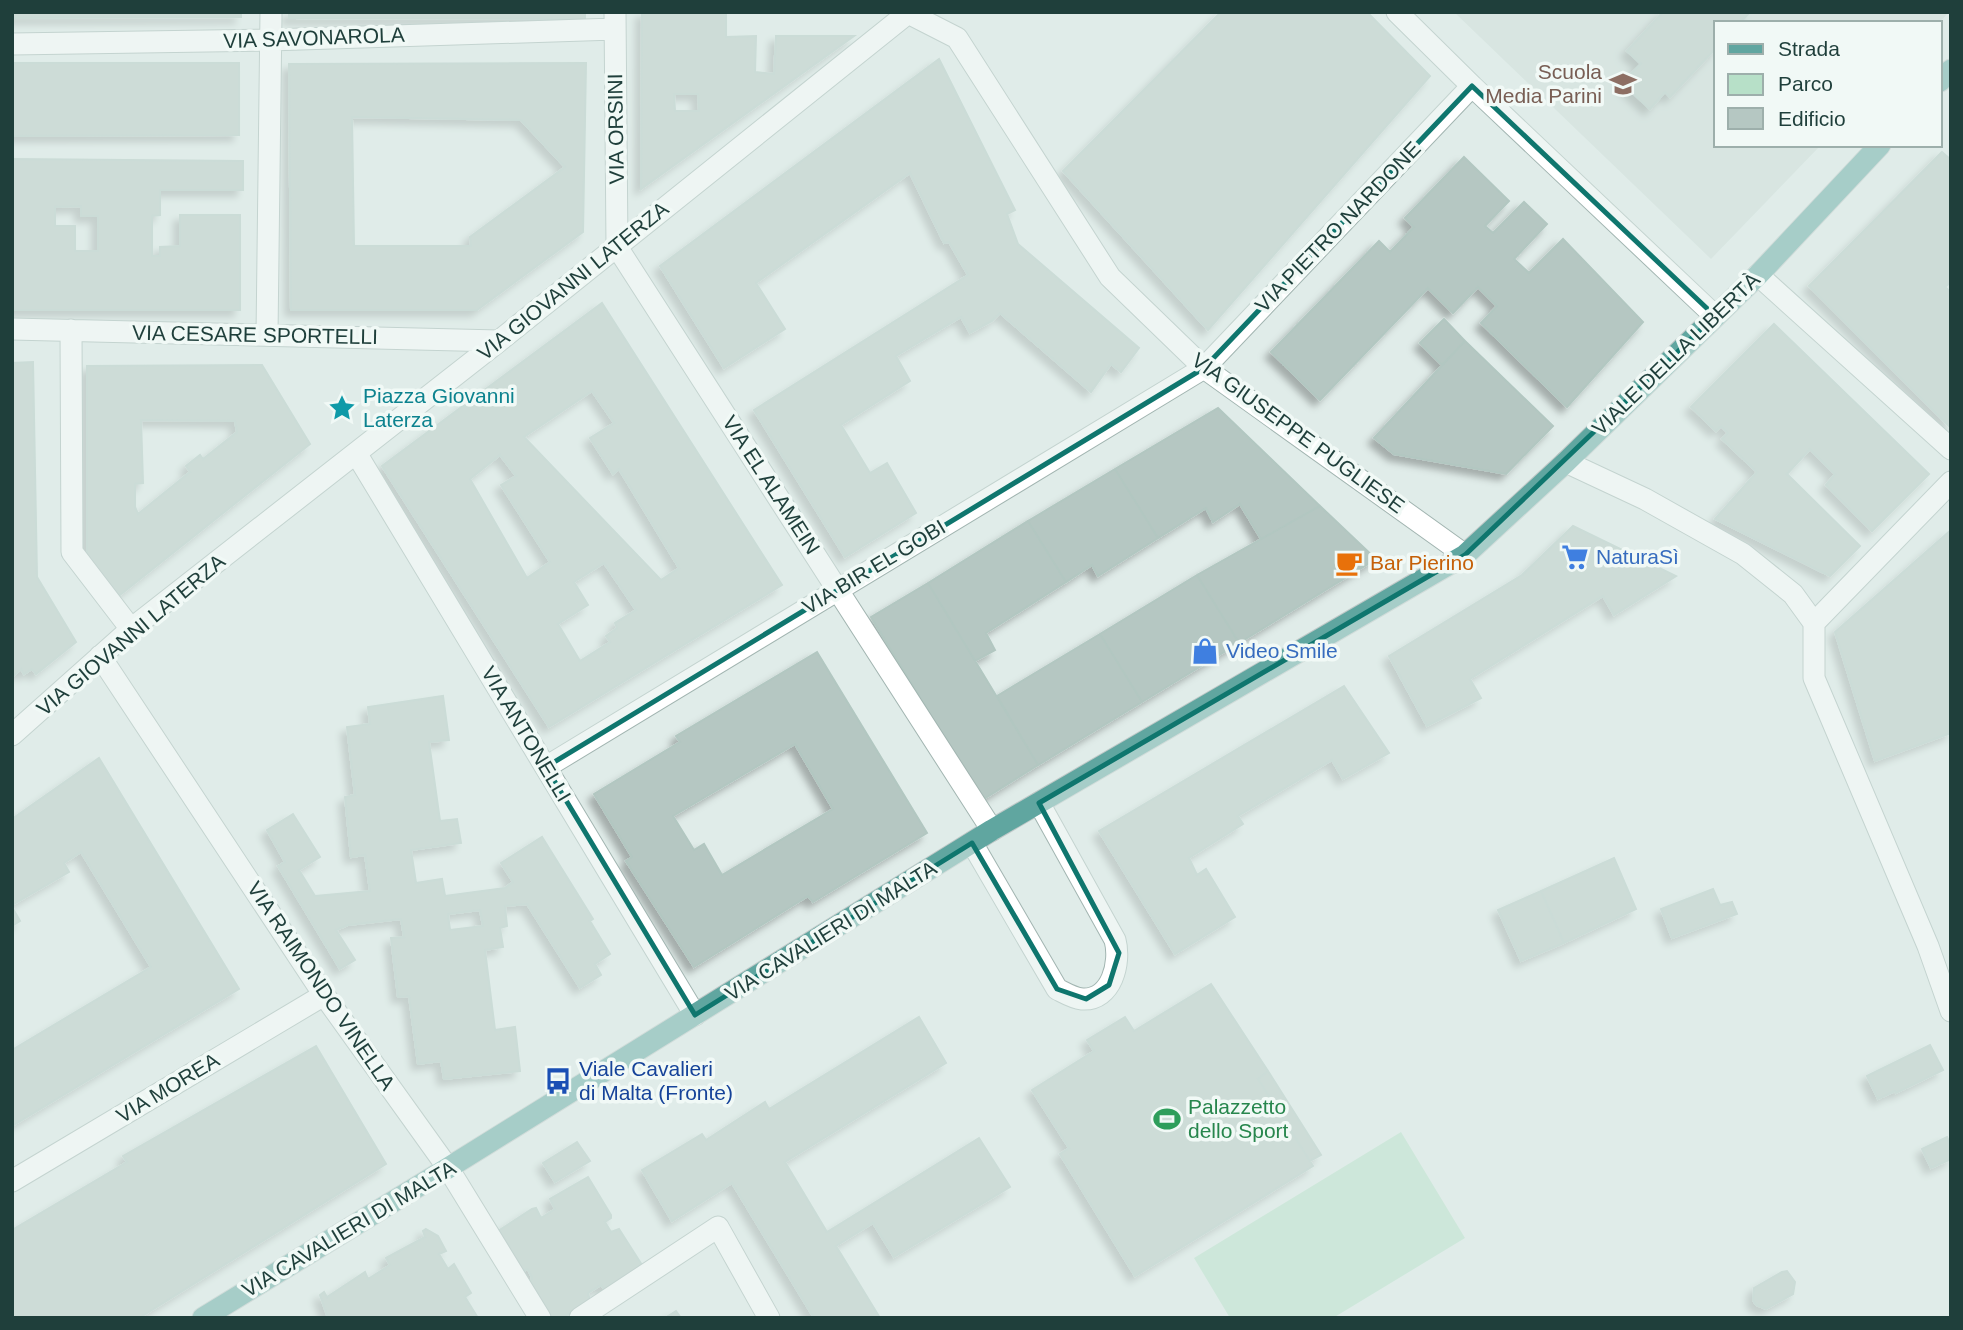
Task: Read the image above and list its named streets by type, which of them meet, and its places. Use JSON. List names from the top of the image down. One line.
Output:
{"streets":{"main road":["VIALE DELLA LIBERTÀ","VIA CAVALIERI DI MALTA"],"street":["VIA SAVONAROLA","VIA ORSINI","VIA PIETRO NARDONE","VIA GIOVANNI LATERZA","VIA CESARE SPORTELLI","VIA GIUSEPPE PUGLIESE","VIA EL ALAMEIN","VIA BIR EL GOBI","VIA ANTONELLI","VIA RAIMONDO VINELLA","VIA MOREA"]},"crossings":[["VIA SAVONAROLA","VIA ORSINI"],["VIA ORSINI","VIA GIOVANNI LATERZA"],["VIA ORSINI","VIA EL ALAMEIN"],["VIA PIETRO NARDONE","VIA GIUSEPPE PUGLIESE"],["VIA PIETRO NARDONE","VIA BIR EL GOBI"],["VIA GIOVANNI LATERZA","VIA CESARE SPORTELLI"],["VIA GIOVANNI LATERZA","VIA GIUSEPPE PUGLIESE"],["VIA GIOVANNI LATERZA","VIA EL ALAMEIN"],["VIA GIOVANNI LATERZA","VIA ANTONELLI"],["VIA GIOVANNI LATERZA","VIA RAIMONDO VINELLA"],["VIALE DELLA LIBERTÀ","VIA GIUSEPPE PUGLIESE"],["VIALE DELLA LIBERTÀ","VIA CAVALIERI DI MALTA"],["VIA GIUSEPPE PUGLIESE","VIA BIR EL GOBI"],["VIA GIUSEPPE PUGLIESE","VIA CAVALIERI DI MALTA"],["VIA EL ALAMEIN","VIA BIR EL GOBI"],["VIA EL ALAMEIN","VIA CAVALIERI DI MALTA"],["VIA BIR EL GOBI","VIA ANTONELLI"],["VIA ANTONELLI","VIA CAVALIERI DI MALTA"],["VIA CAVALIERI DI MALTA","VIA RAIMONDO VINELLA"],["VIA RAIMONDO VINELLA","VIA MOREA"]],"places":{"school or university":["Scuola Media Parini"],"place":["Piazza Giovanni Laterza"],"supermarket":["NaturaSì"],"cafe":["Bar Pierino"],"shop":["Video Smile"],"bus stop":["Viale Cavalieri di Malta (Fronte)"],"sports":["Palazzetto dello Sport"]},"legend":["Strada","Parco","Edificio"]}
